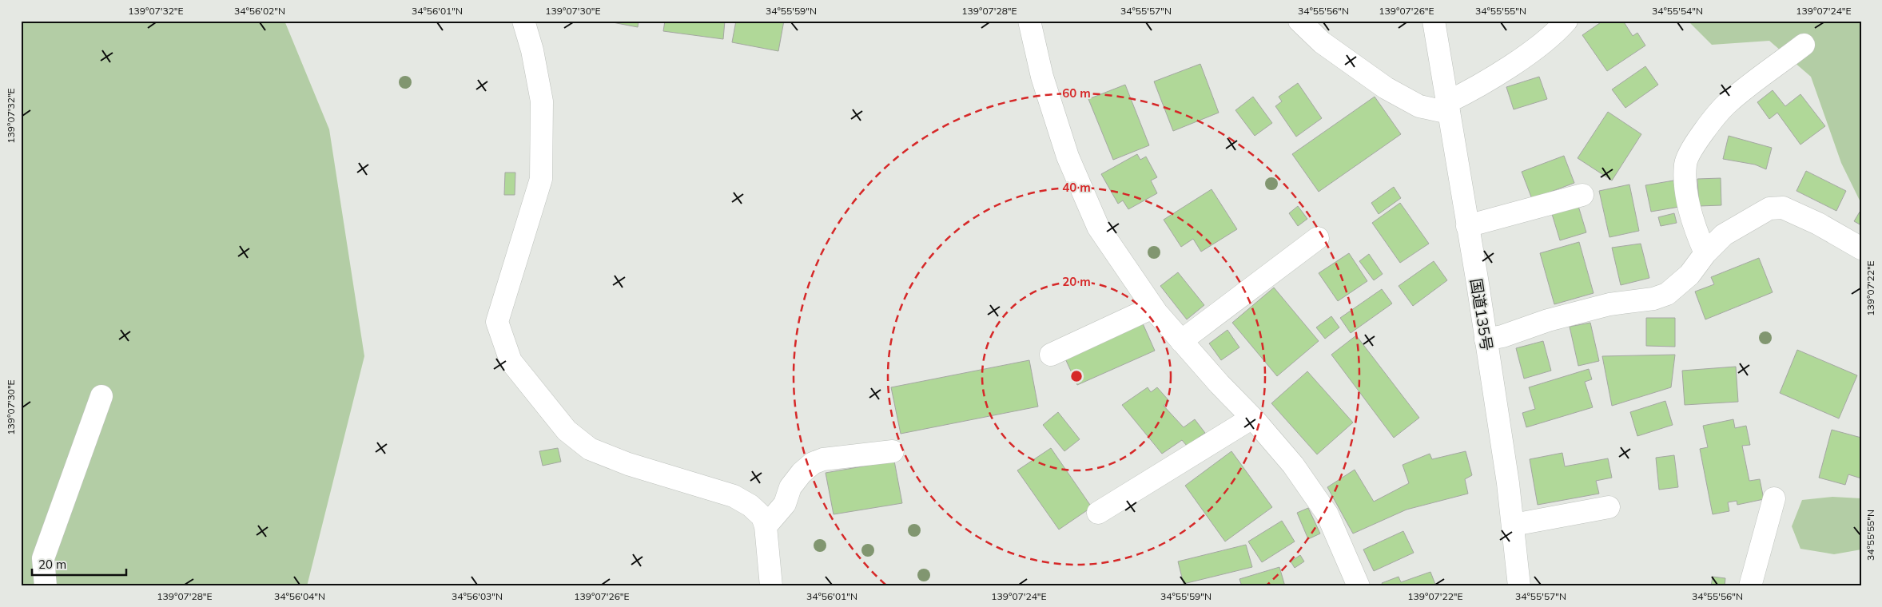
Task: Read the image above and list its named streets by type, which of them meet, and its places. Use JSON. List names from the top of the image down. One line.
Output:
{"streets":{"main road":["国道135号"]},"scale_bar":"20 m","coordinates":["139°07'32\"E","34°56'02\"N","34°56'01\"N","139°07'30\"E","34°55'59\"N","139°07'28\"E","34°55'57\"N","34°55'56\"N","139°07'26\"E","34°55'55\"N","34°55'54\"N","139°07'24\"E","139°07'22\"E","34°56'04\"N","34°56'03\"N"],"rings":["60 m","40 m","20 m"]}
